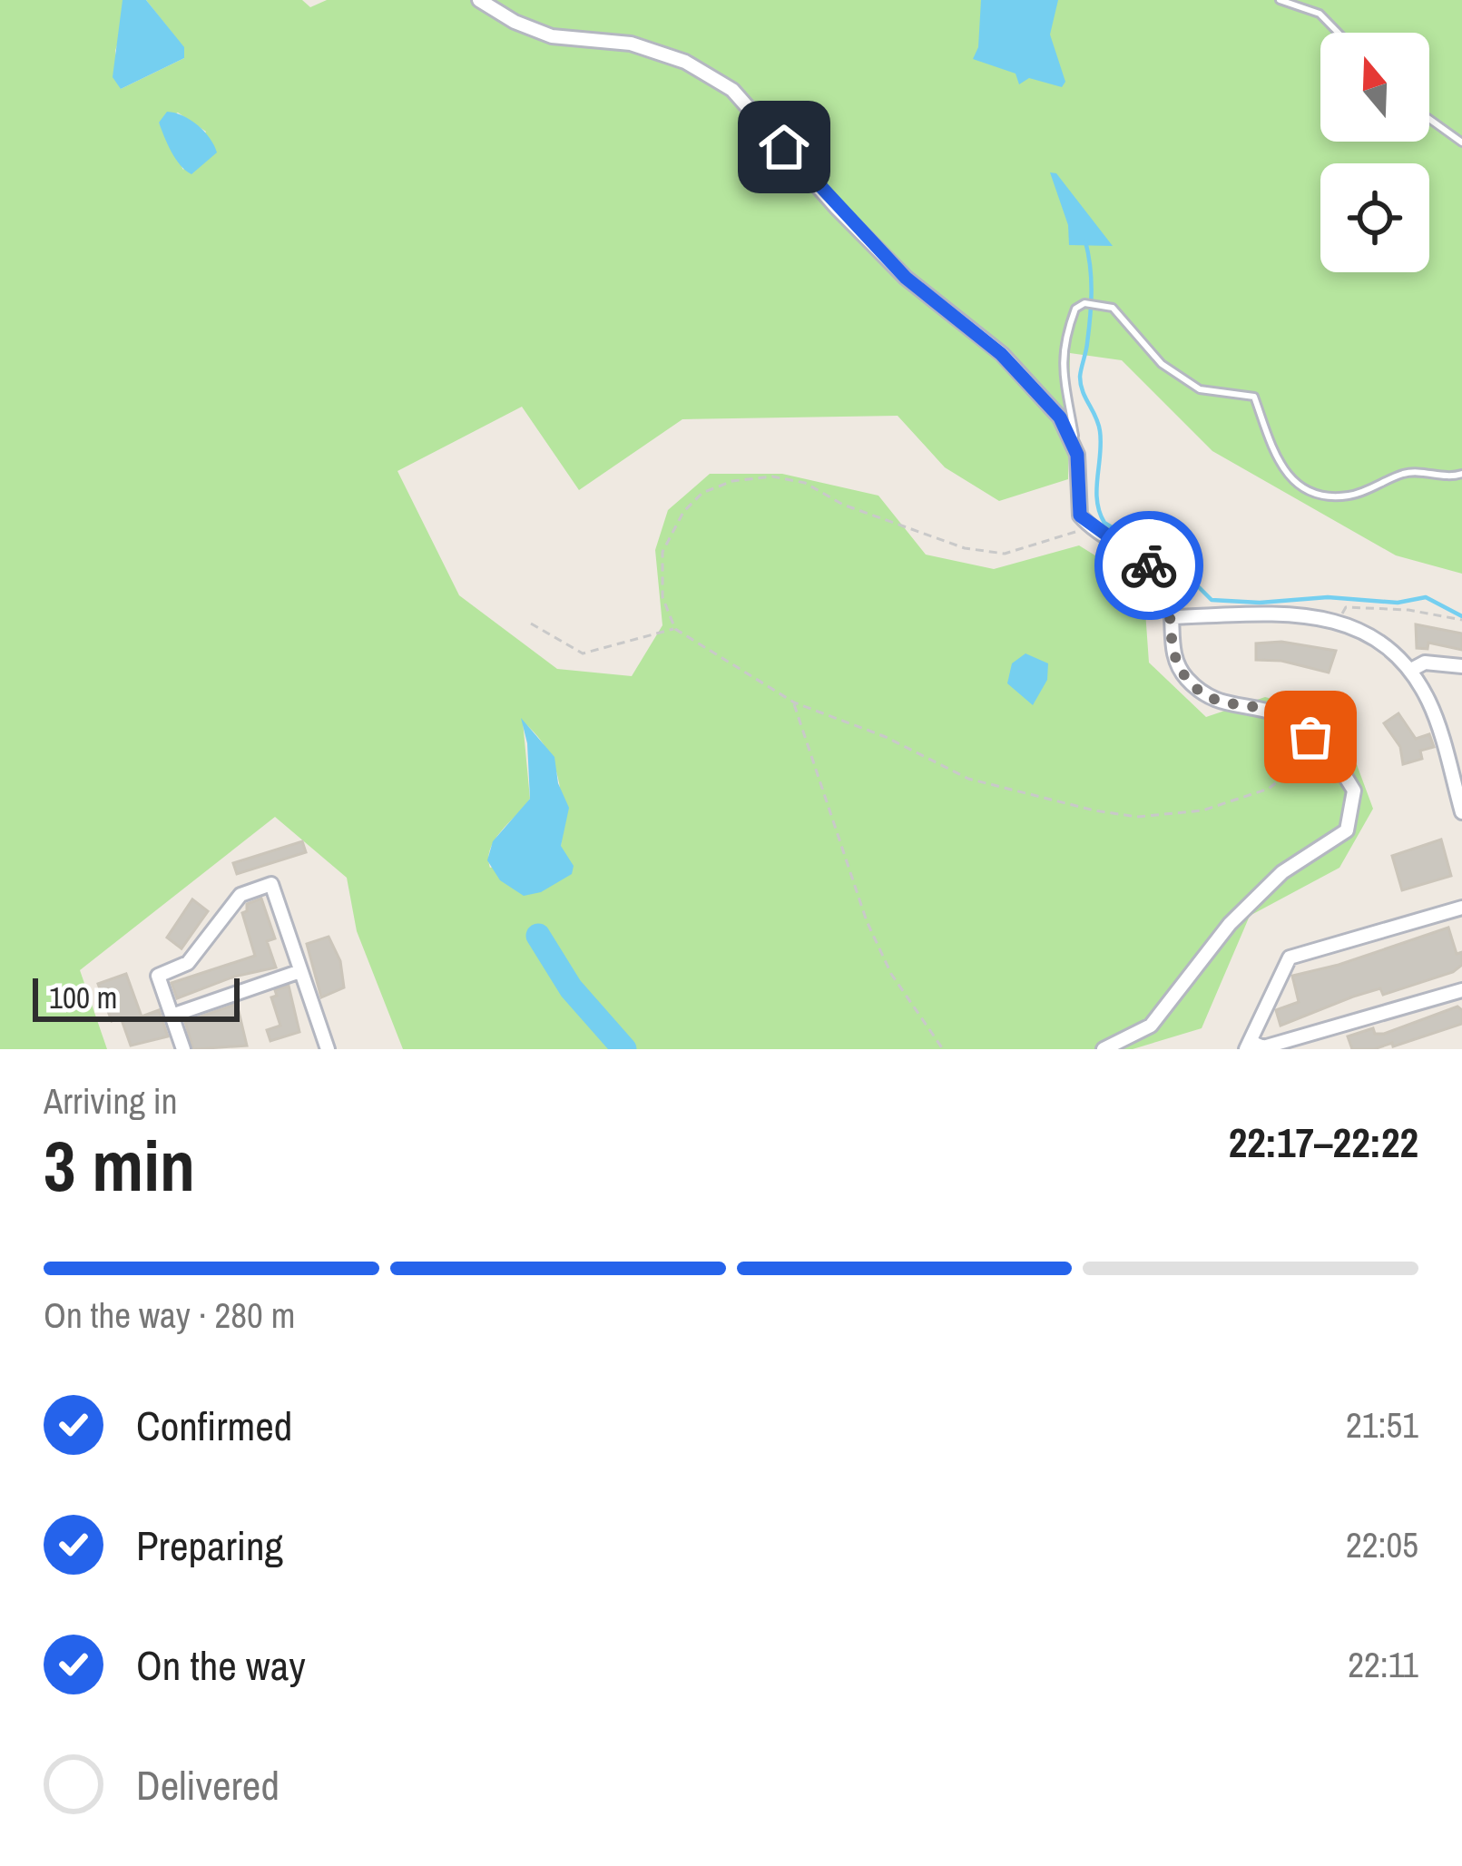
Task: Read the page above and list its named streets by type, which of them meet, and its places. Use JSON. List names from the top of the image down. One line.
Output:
{"scale_bar":"100 m","north":"top","page":{"scale":"100 m","heading":["3 min","Arriving in","22:17–22:22"],"bar":"On the way · 280 m","list":[["Confirmed","21:51"],["Preparing","22:05"],["On the way","22:11"],"Delivered"]}}
